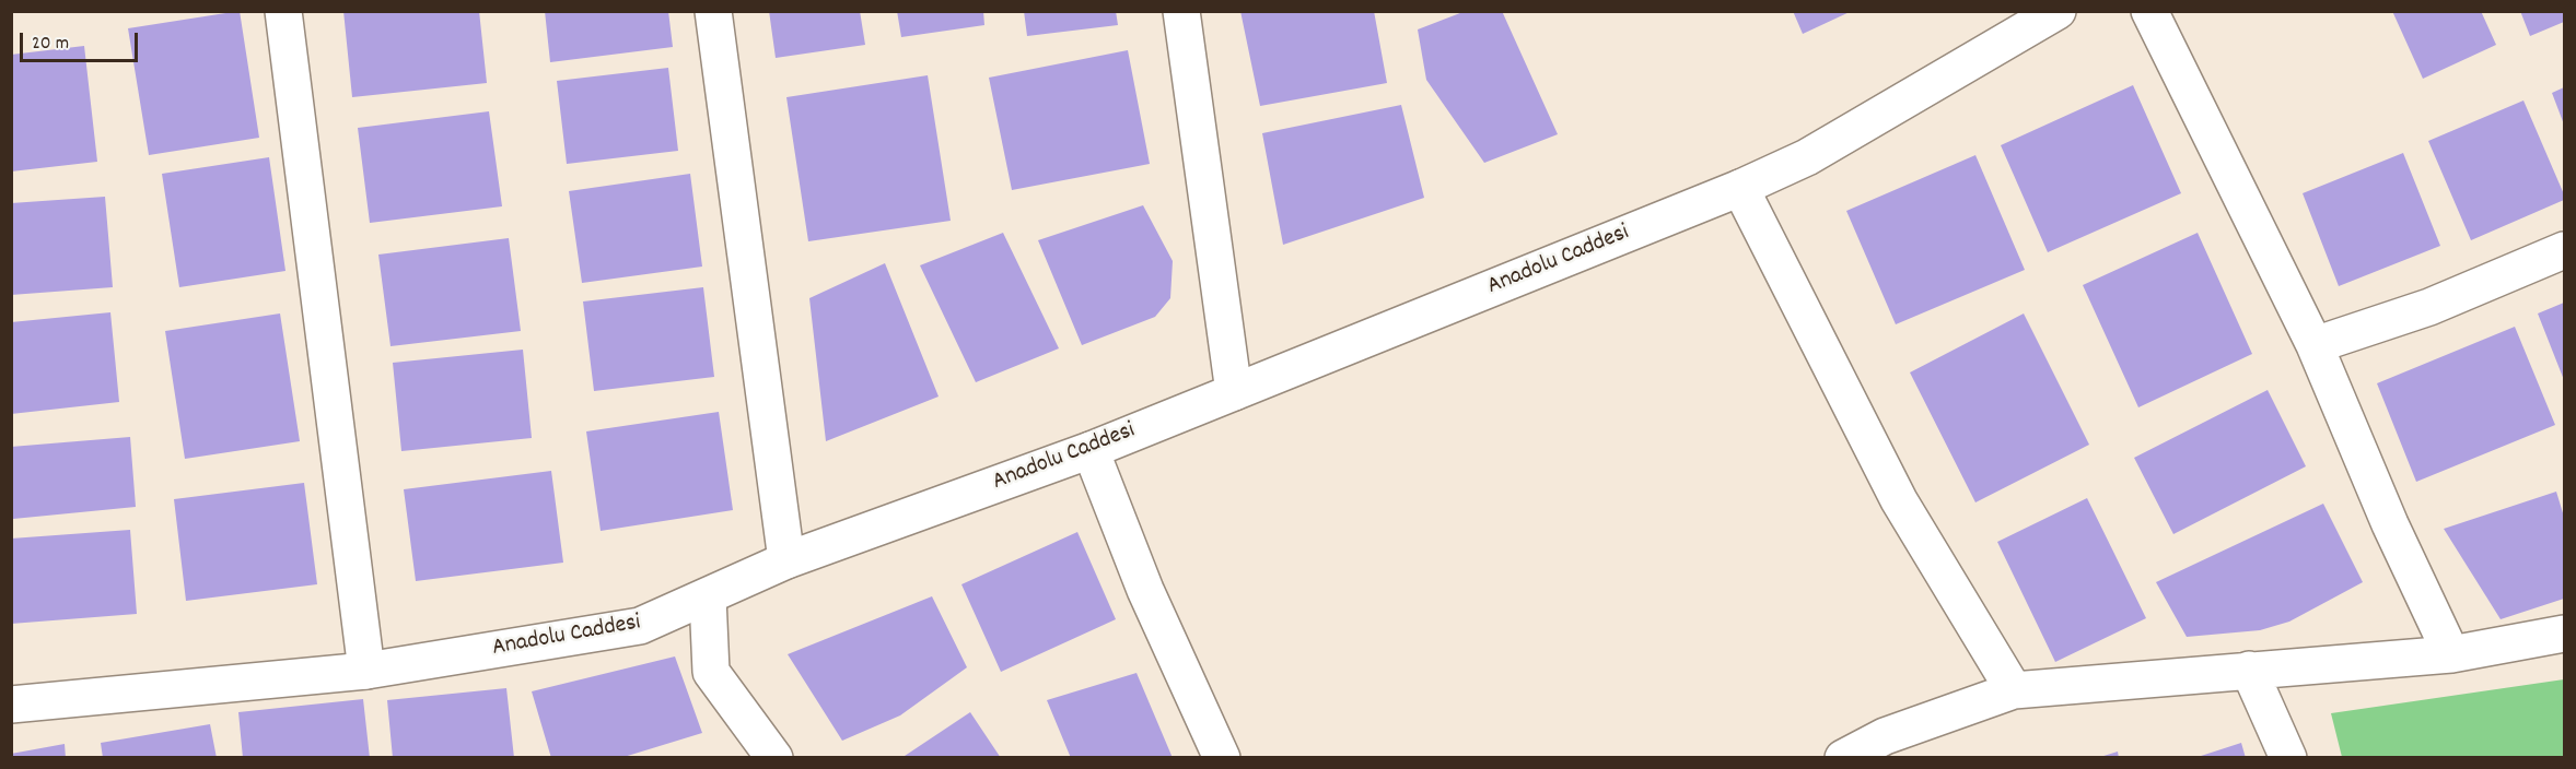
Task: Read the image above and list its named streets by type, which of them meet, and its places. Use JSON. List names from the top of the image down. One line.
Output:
{"streets":{"street":["Anadolu Caddesi"]},"scale_bar":"20 m"}
